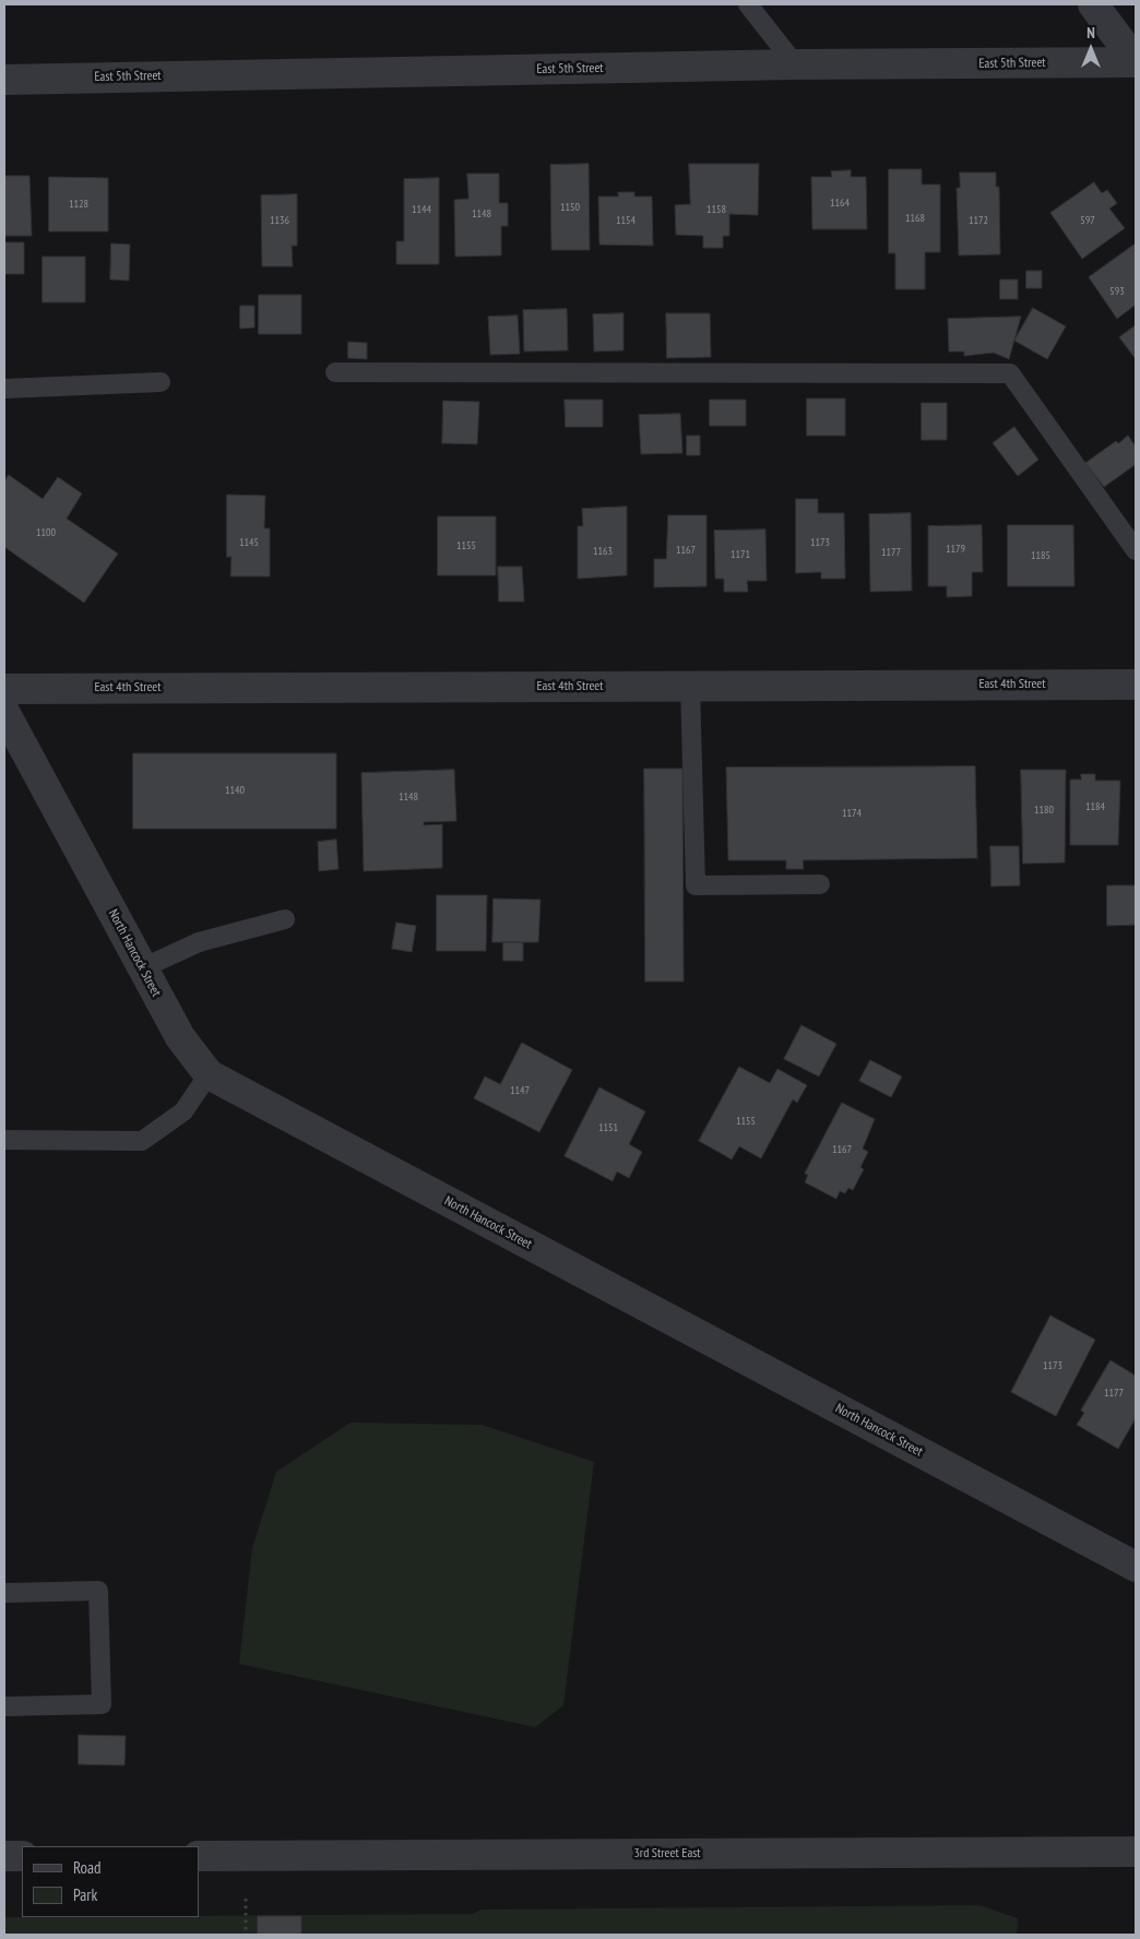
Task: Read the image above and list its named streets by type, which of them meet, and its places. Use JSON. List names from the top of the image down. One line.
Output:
{"streets":{"street":["East 5th Street","East 4th Street","North Hancock Street","3rd Street East"]},"house_numbers":["1164","1128","1150","1144","1158","1148","1168","1136","1154","1172","597","593","1100","1145","1173","1155","1179","1167","1163","1177","1171","1185","1140","1148","1184","1180","1174","1147","1155","1151","1167","1173","1177"],"legend":["Road","Park"],"north":"top"}
